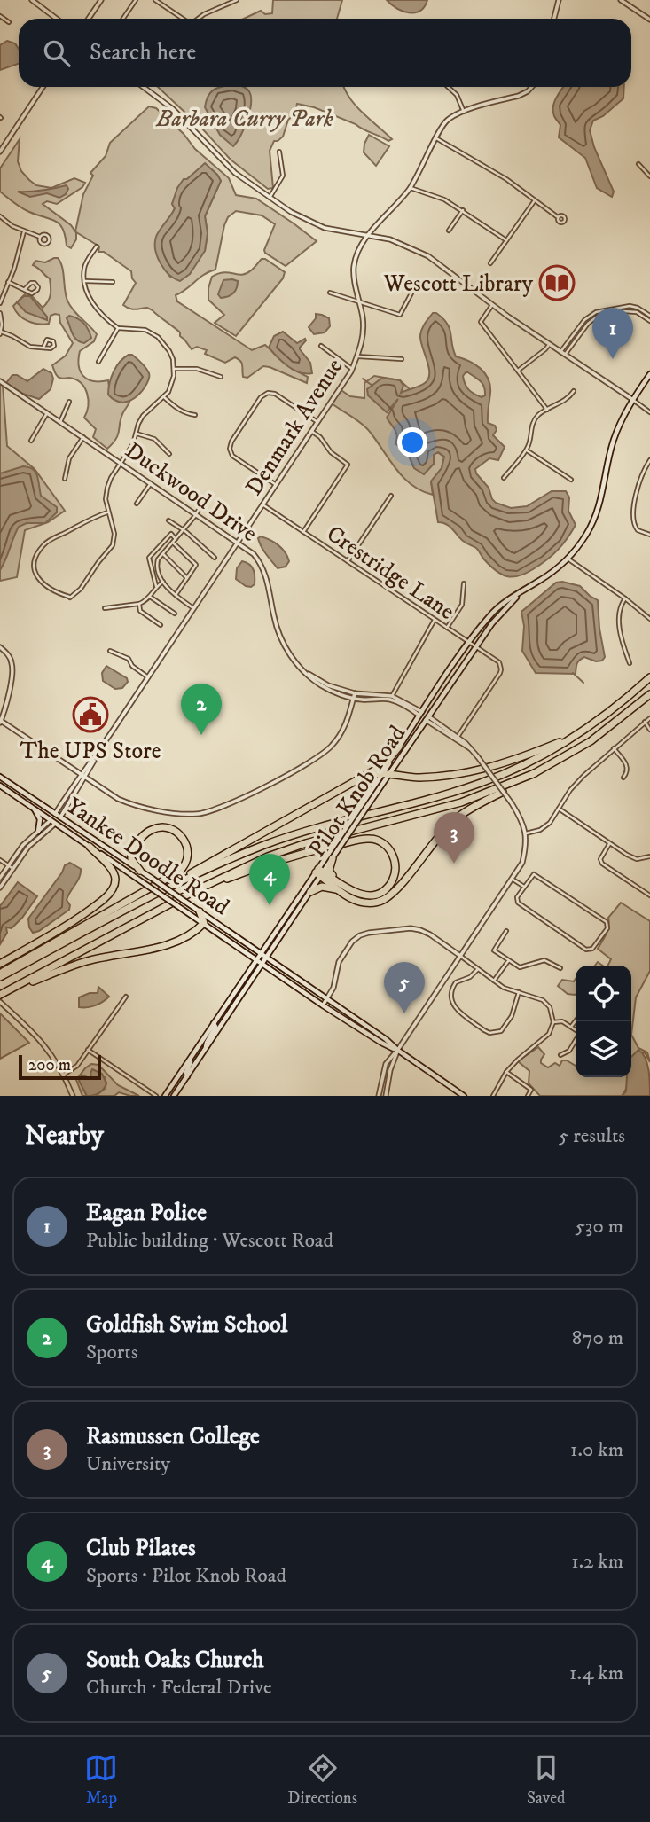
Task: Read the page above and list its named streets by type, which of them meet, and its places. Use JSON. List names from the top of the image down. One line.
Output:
{"streets":{"main road":["Denmark Avenue","Duckwood Drive","Pilot Knob Road","Yankee Doodle Road"],"street":["Crestridge Lane"]},"crossings":[["Denmark Avenue","Duckwood Drive"],["Denmark Avenue","Crestridge Lane"],["Denmark Avenue","Yankee Doodle Road"],["Duckwood Drive","Crestridge Lane"],["Duckwood Drive","Pilot Knob Road"],["Crestridge Lane","Pilot Knob Road"],["Pilot Knob Road","Yankee Doodle Road"]],"parks":["Barbara Curry Park"],"places":{"library":["Wescott Library"],"public building":["The UPS Store"]},"scale_bar":"200 m","page":{"search":"Search here","pins":["1","2","3","4","5"],"scale":"200 m","heading":["Nearby","5 results"],"list":[{"mark":"1","name":"Eagan Police","note":"Public building · Wescott Road","value":"530 m"},{"mark":"2","name":"Goldfish Swim School","note":"Sports","value":"870 m"},{"mark":"3","name":"Rasmussen College","note":"University","value":"1.0 km"},{"mark":"4","name":"Club Pilates","note":"Sports · Pilot Knob Road","value":"1.2 km"},{"mark":"5","name":"South Oaks Church","note":"Church · Federal Drive","value":"1.4 km"}],"nav":["Map","Directions","Saved"]}}
